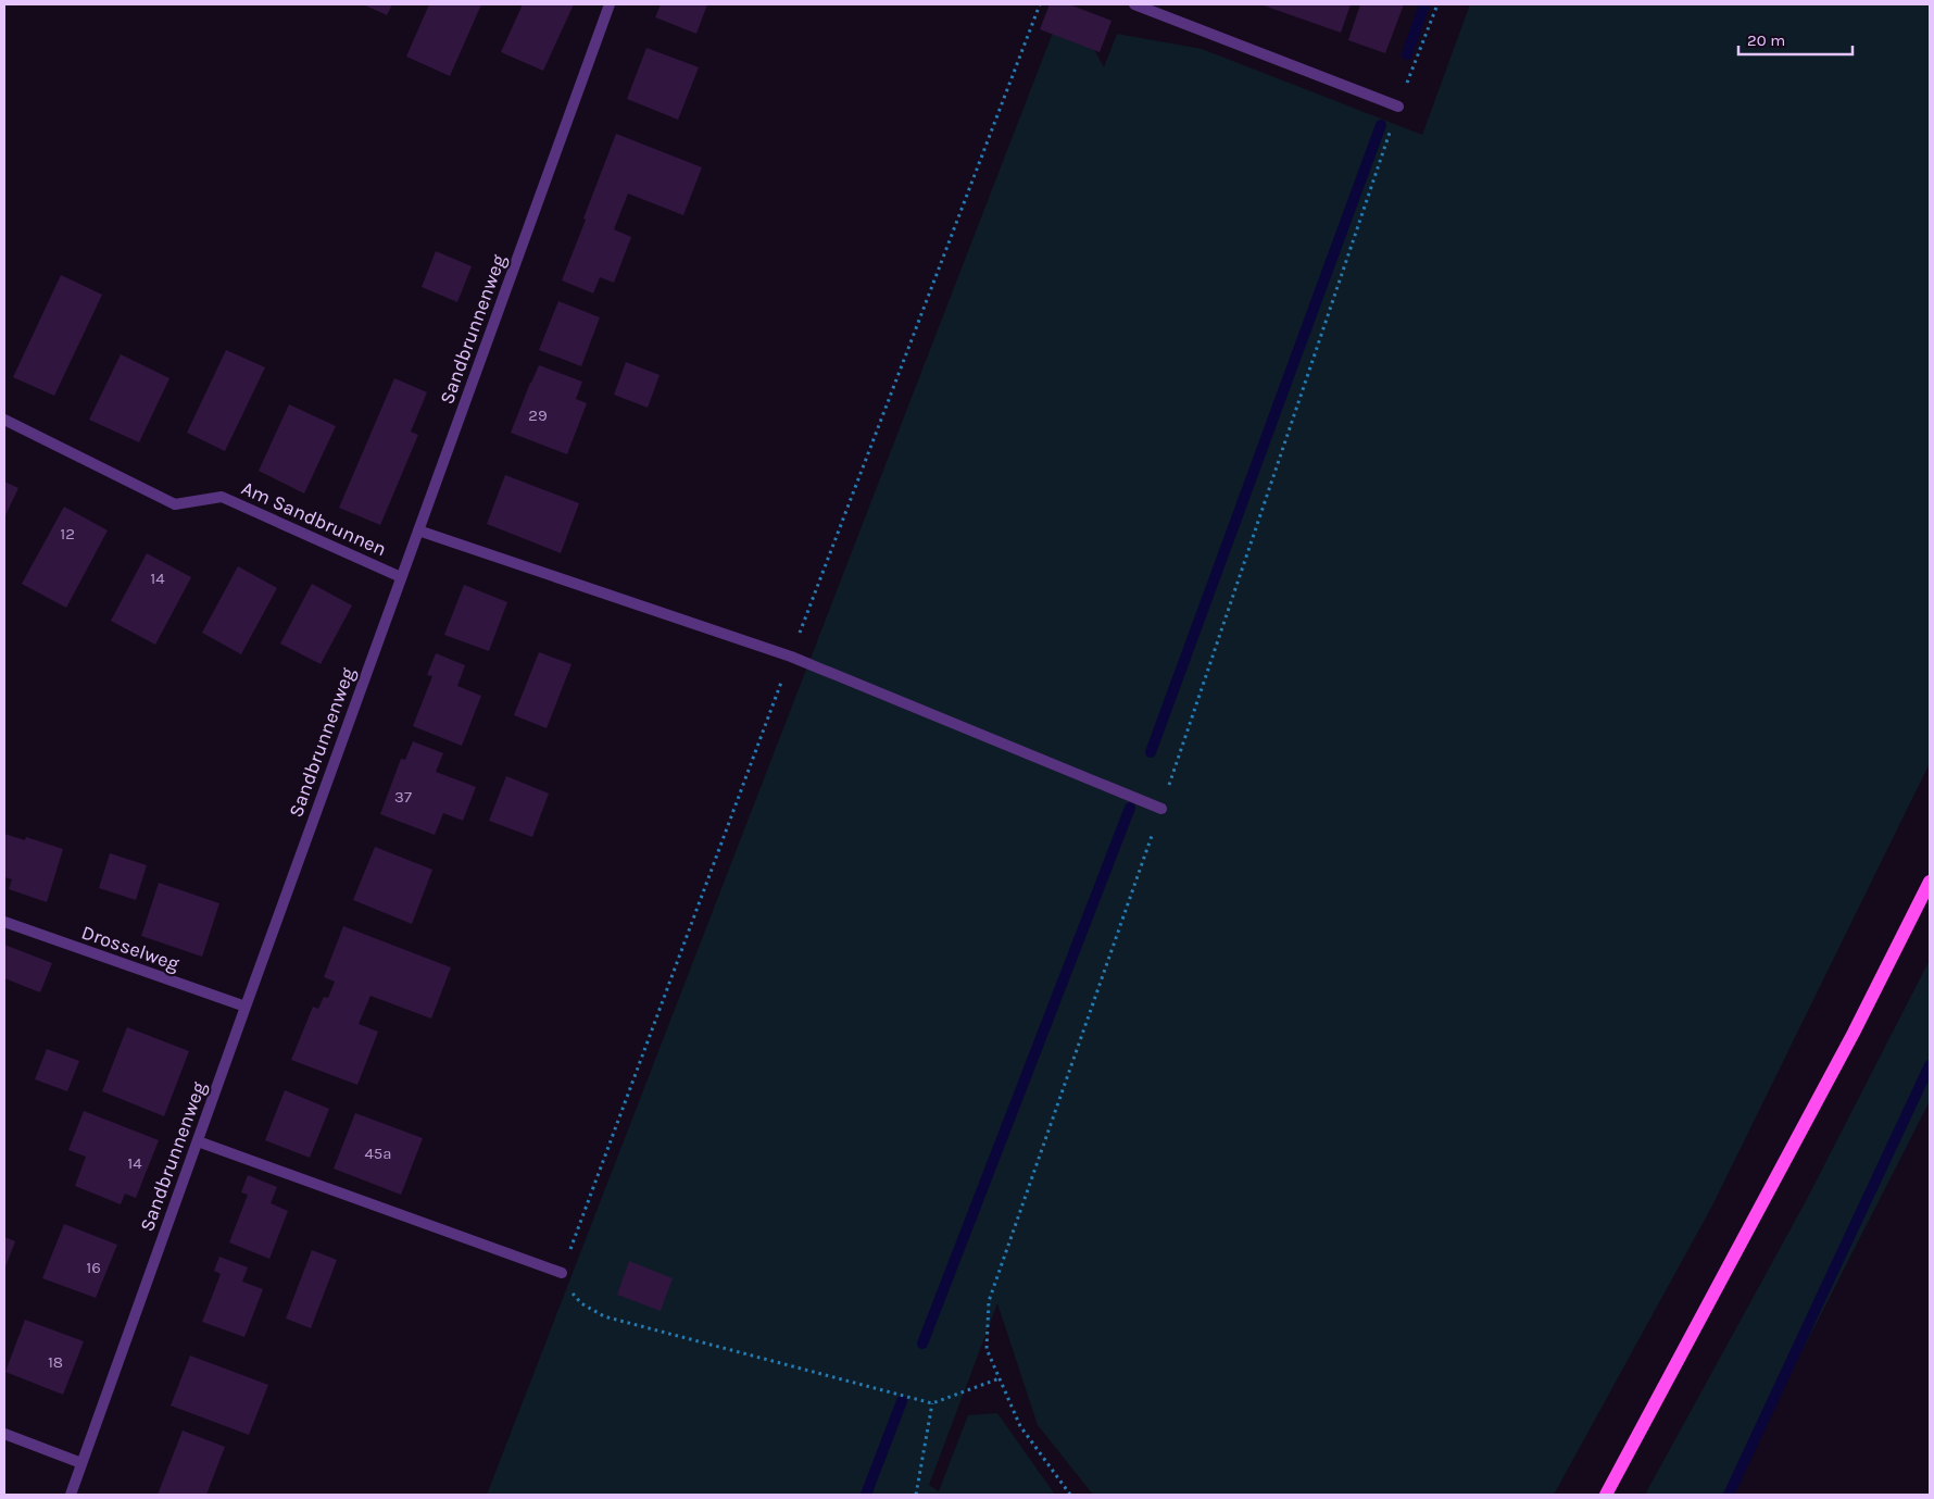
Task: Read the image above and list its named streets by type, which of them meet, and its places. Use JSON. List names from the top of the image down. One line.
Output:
{"streets":{"street":["Sandbrunnenweg","Am Sandbrunnen","Drosselweg"]},"crossings":[["Sandbrunnenweg","Am Sandbrunnen"],["Sandbrunnenweg","Drosselweg"]],"house_numbers":["29","12","14","37","45a","14","16","18"],"scale_bar":"20 m"}
